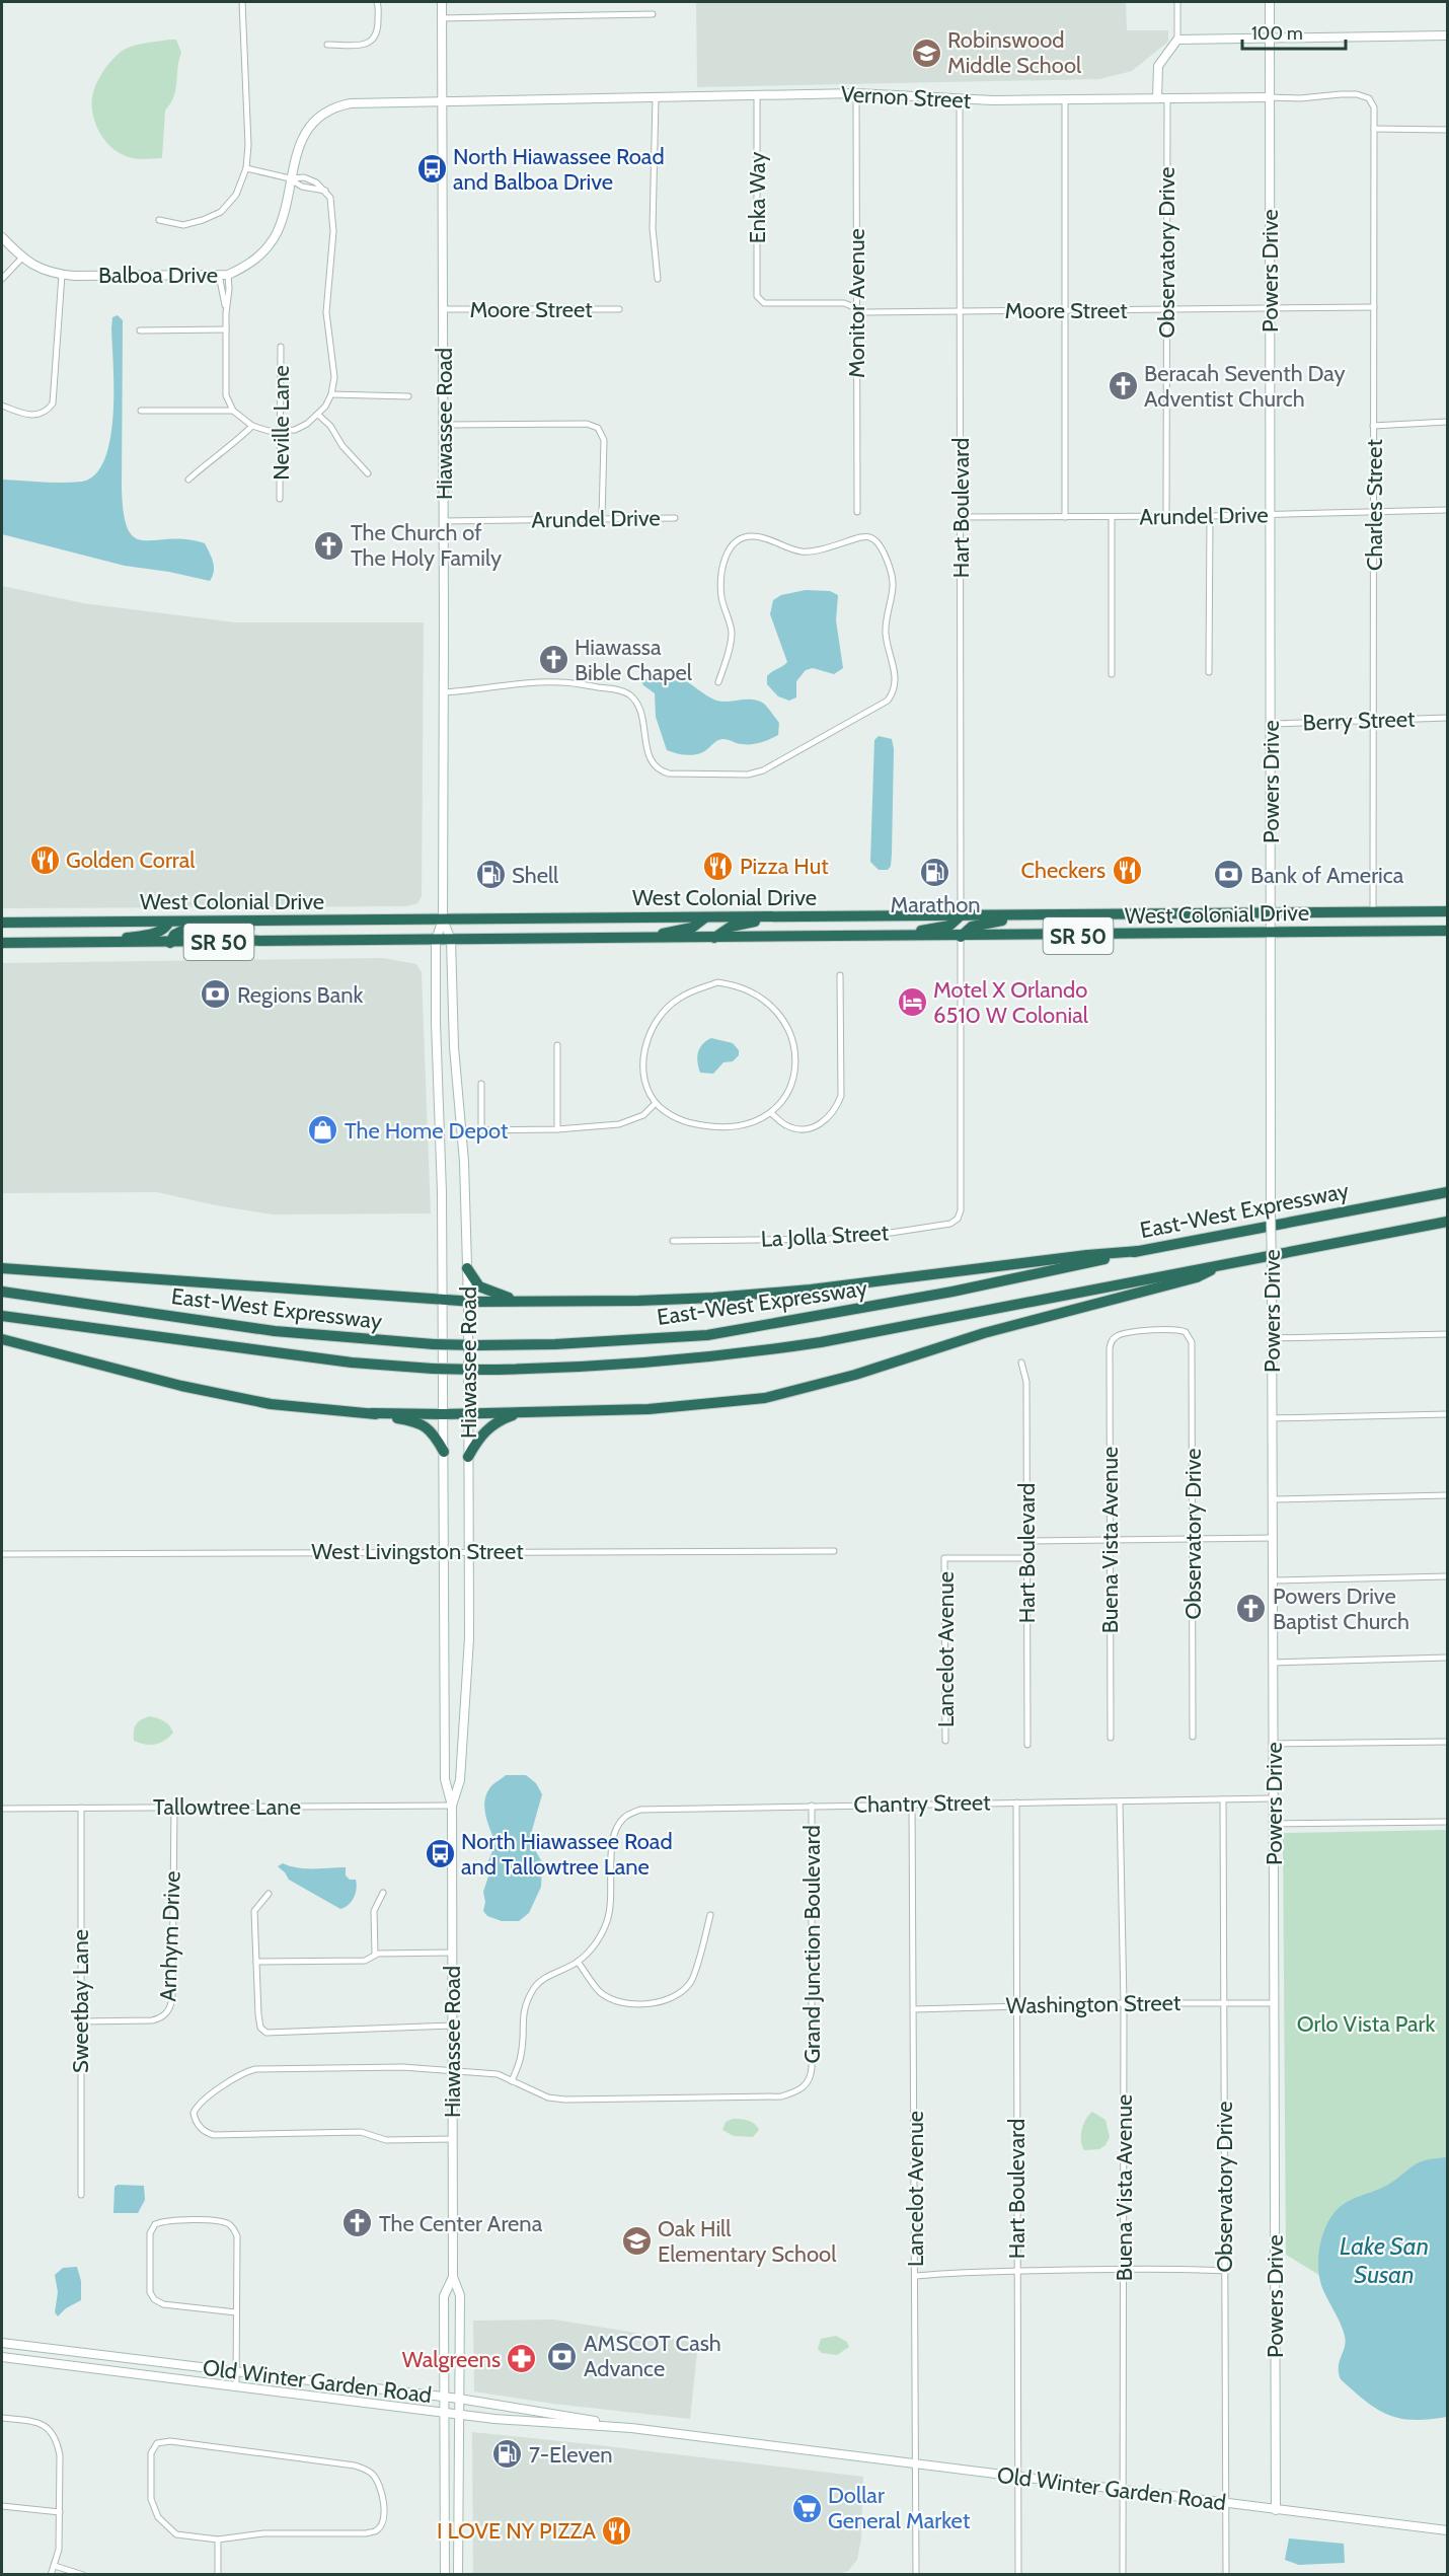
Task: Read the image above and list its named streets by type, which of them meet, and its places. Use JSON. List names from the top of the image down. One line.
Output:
{"streets":{"highway":["West Colonial Drive","SR 50","East-West Expressway"],"main road":["Vernon Street","Powers Drive","Balboa Drive","Hiawassee Road","Old Winter Garden Road"],"street":["Enka Way","Observatory Drive","Monitor Avenue","Moore Street","Neville Lane","Charles Street","Hart Boulevard","Arundel Drive","Berry Street","La Jolla Street","Buena Vista Avenue","West Livingston Street","Lancelot Avenue","Chantry Street","Tallowtree Lane","Arnhym Drive","Grand Junction Boulevard","Sweetbay Lane","Washington Street"]},"crossings":[["Vernon Street","Enka Way"],["Vernon Street","Observatory Drive"],["Vernon Street","Powers Drive"],["Vernon Street","Balboa Drive"],["Vernon Street","Monitor Avenue"],["Vernon Street","Hiawassee Road"],["Vernon Street","Charles Street"],["Vernon Street","Hart Boulevard"],["Enka Way","Moore Street"],["Observatory Drive","Moore Street"],["Observatory Drive","Arundel Drive"],["Observatory Drive","Buena Vista Avenue"],["Observatory Drive","Chantry Street"],["Observatory Drive","Washington Street"],["Observatory Drive","Old Winter Garden Road"],["Powers Drive","Moore Street"],["Powers Drive","Arundel Drive"],["Powers Drive","Berry Street"],["Powers Drive","West Colonial Drive"],["Powers Drive","Chantry Street"],["Powers Drive","Washington Street"],["Powers Drive","Old Winter Garden Road"],["Balboa Drive","Hiawassee Road"],["Monitor Avenue","Moore Street"],["Moore Street","Hiawassee Road"],["Moore Street","Charles Street"],["Moore Street","Hart Boulevard"],["Hiawassee Road","Arundel Drive"],["Hiawassee Road","West Colonial Drive"],["Hiawassee Road","West Livingston Street"],["Hiawassee Road","Tallowtree Lane"],["Hiawassee Road","Grand Junction Boulevard"],["Hiawassee Road","Old Winter Garden Road"],["Charles Street","Arundel Drive"],["Charles Street","Berry Street"],["Charles Street","West Colonial Drive"],["Hart Boulevard","Arundel Drive"],["Hart Boulevard","West Colonial Drive"],["Hart Boulevard","Lancelot Avenue"],["Hart Boulevard","Chantry Street"],["Hart Boulevard","Washington Street"],["Hart Boulevard","Old Winter Garden Road"],["West Colonial Drive","La Jolla Street"],["Buena Vista Avenue","Chantry Street"],["Buena Vista Avenue","Washington Street"],["Buena Vista Avenue","Old Winter Garden Road"],["Lancelot Avenue","Chantry Street"],["Lancelot Avenue","Washington Street"],["Lancelot Avenue","Old Winter Garden Road"],["Chantry Street","Grand Junction Boulevard"],["Tallowtree Lane","Arnhym Drive"],["Tallowtree Lane","Sweetbay Lane"],["Arnhym Drive","Sweetbay Lane"]],"water":["Lake San Susan"],"parks":["Orlo Vista Park"],"places":{"school or university":["Robinswood Middle School","Oak Hill Elementary School"],"bus stop":["North Hiawassee Road and Balboa Drive","North Hiawassee Road and Tallowtree Lane"],"church":["Beracah Seventh Day Adventist Church","The Church of The Holy Family","Hiawassa Bible Chapel","Powers Drive Baptist Church","The Center Arena"],"restaurant":["Golden Corral","Pizza Hut","Checkers","I LOVE NY PIZZA"],"fuel station":["Marathon","Shell","7-Eleven"],"bank":["Bank of America","Regions Bank","AMSCOT Cash Advance"],"hotel":["Motel X Orlando 6510 W Colonial"],"shop":["The Home Depot"],"pharmacy":["Walgreens"],"supermarket":["Dollar General Market"]},"scale_bar":"100 m"}
